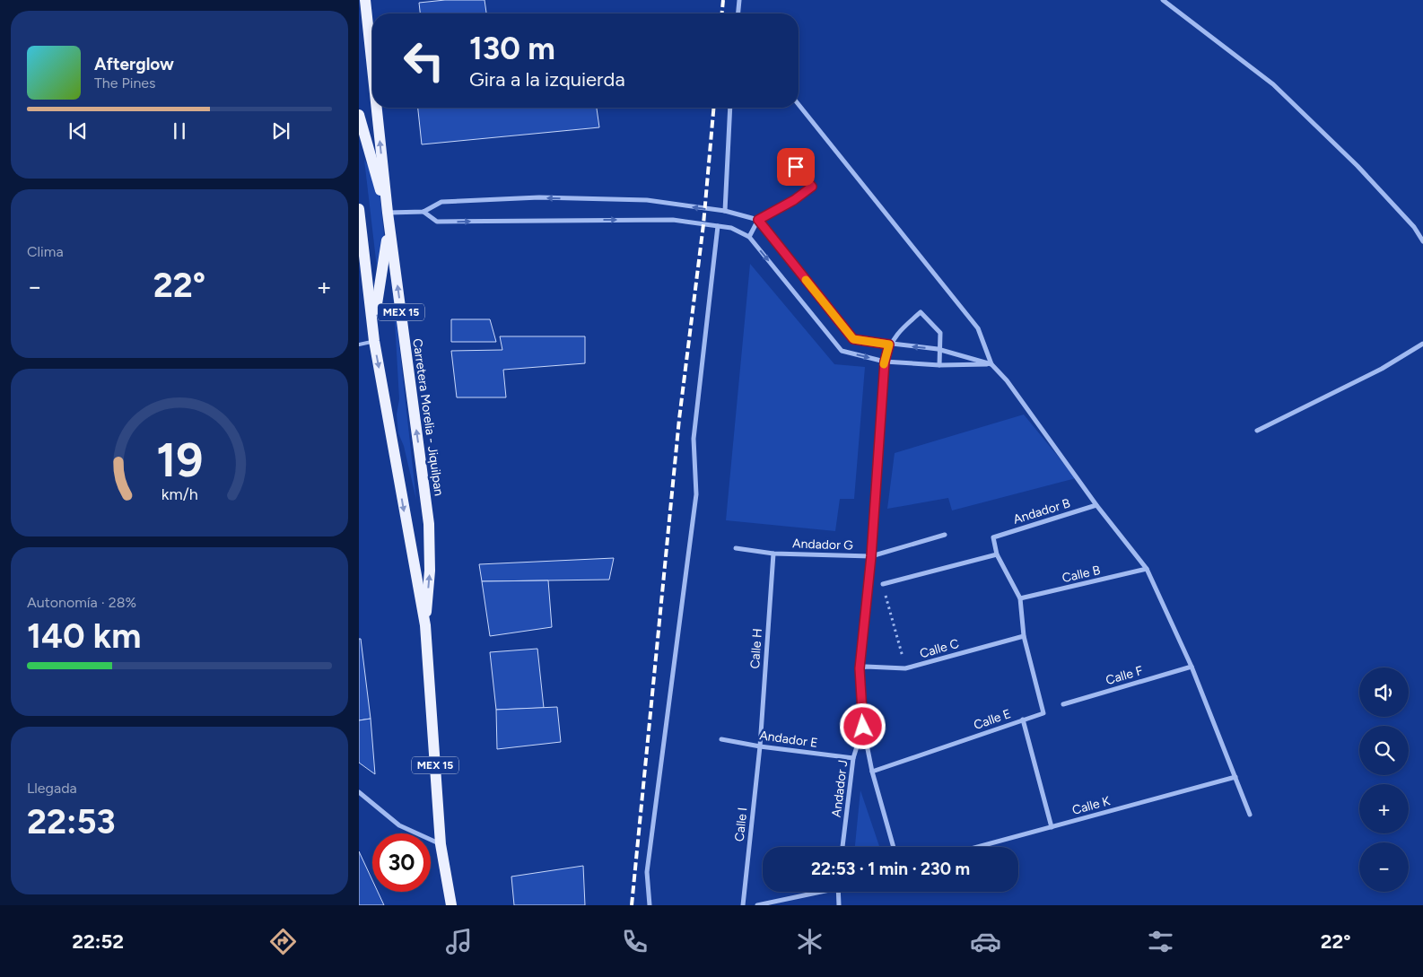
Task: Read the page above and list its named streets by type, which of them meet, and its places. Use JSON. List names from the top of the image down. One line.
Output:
{"streets":{"main road":["MEX 15","Carretera Morelia - Jiquilpan"],"street":["Andador B","Andador G","Calle B","Calle H","Calle C","Calle F","Calle E","Andador E","Andador J","Calle K","Calle I"]},"crossings":[["Andador G","Calle H"],["Calle B","Calle E"],["Calle H","Andador E"],["Calle H","Calle I"],["Calle C","Calle E"],["Andador E","Andador J"],["Andador E","Calle I"]],"page":{"turn":["130 m","Gira a la izquierda"],"song":["Afterglow","The Pines"],"tile":["Clima",["Autonomía · 28%","140 km"],["Llegada","22:53"]],"heat":["−","22°","+"],"map_buttons":["+","−"],"limit":"30","trip":"22:53 · 1 min · 230 m","tabs":["22:52","22°"],"gauge":["19","km/h"]}}
